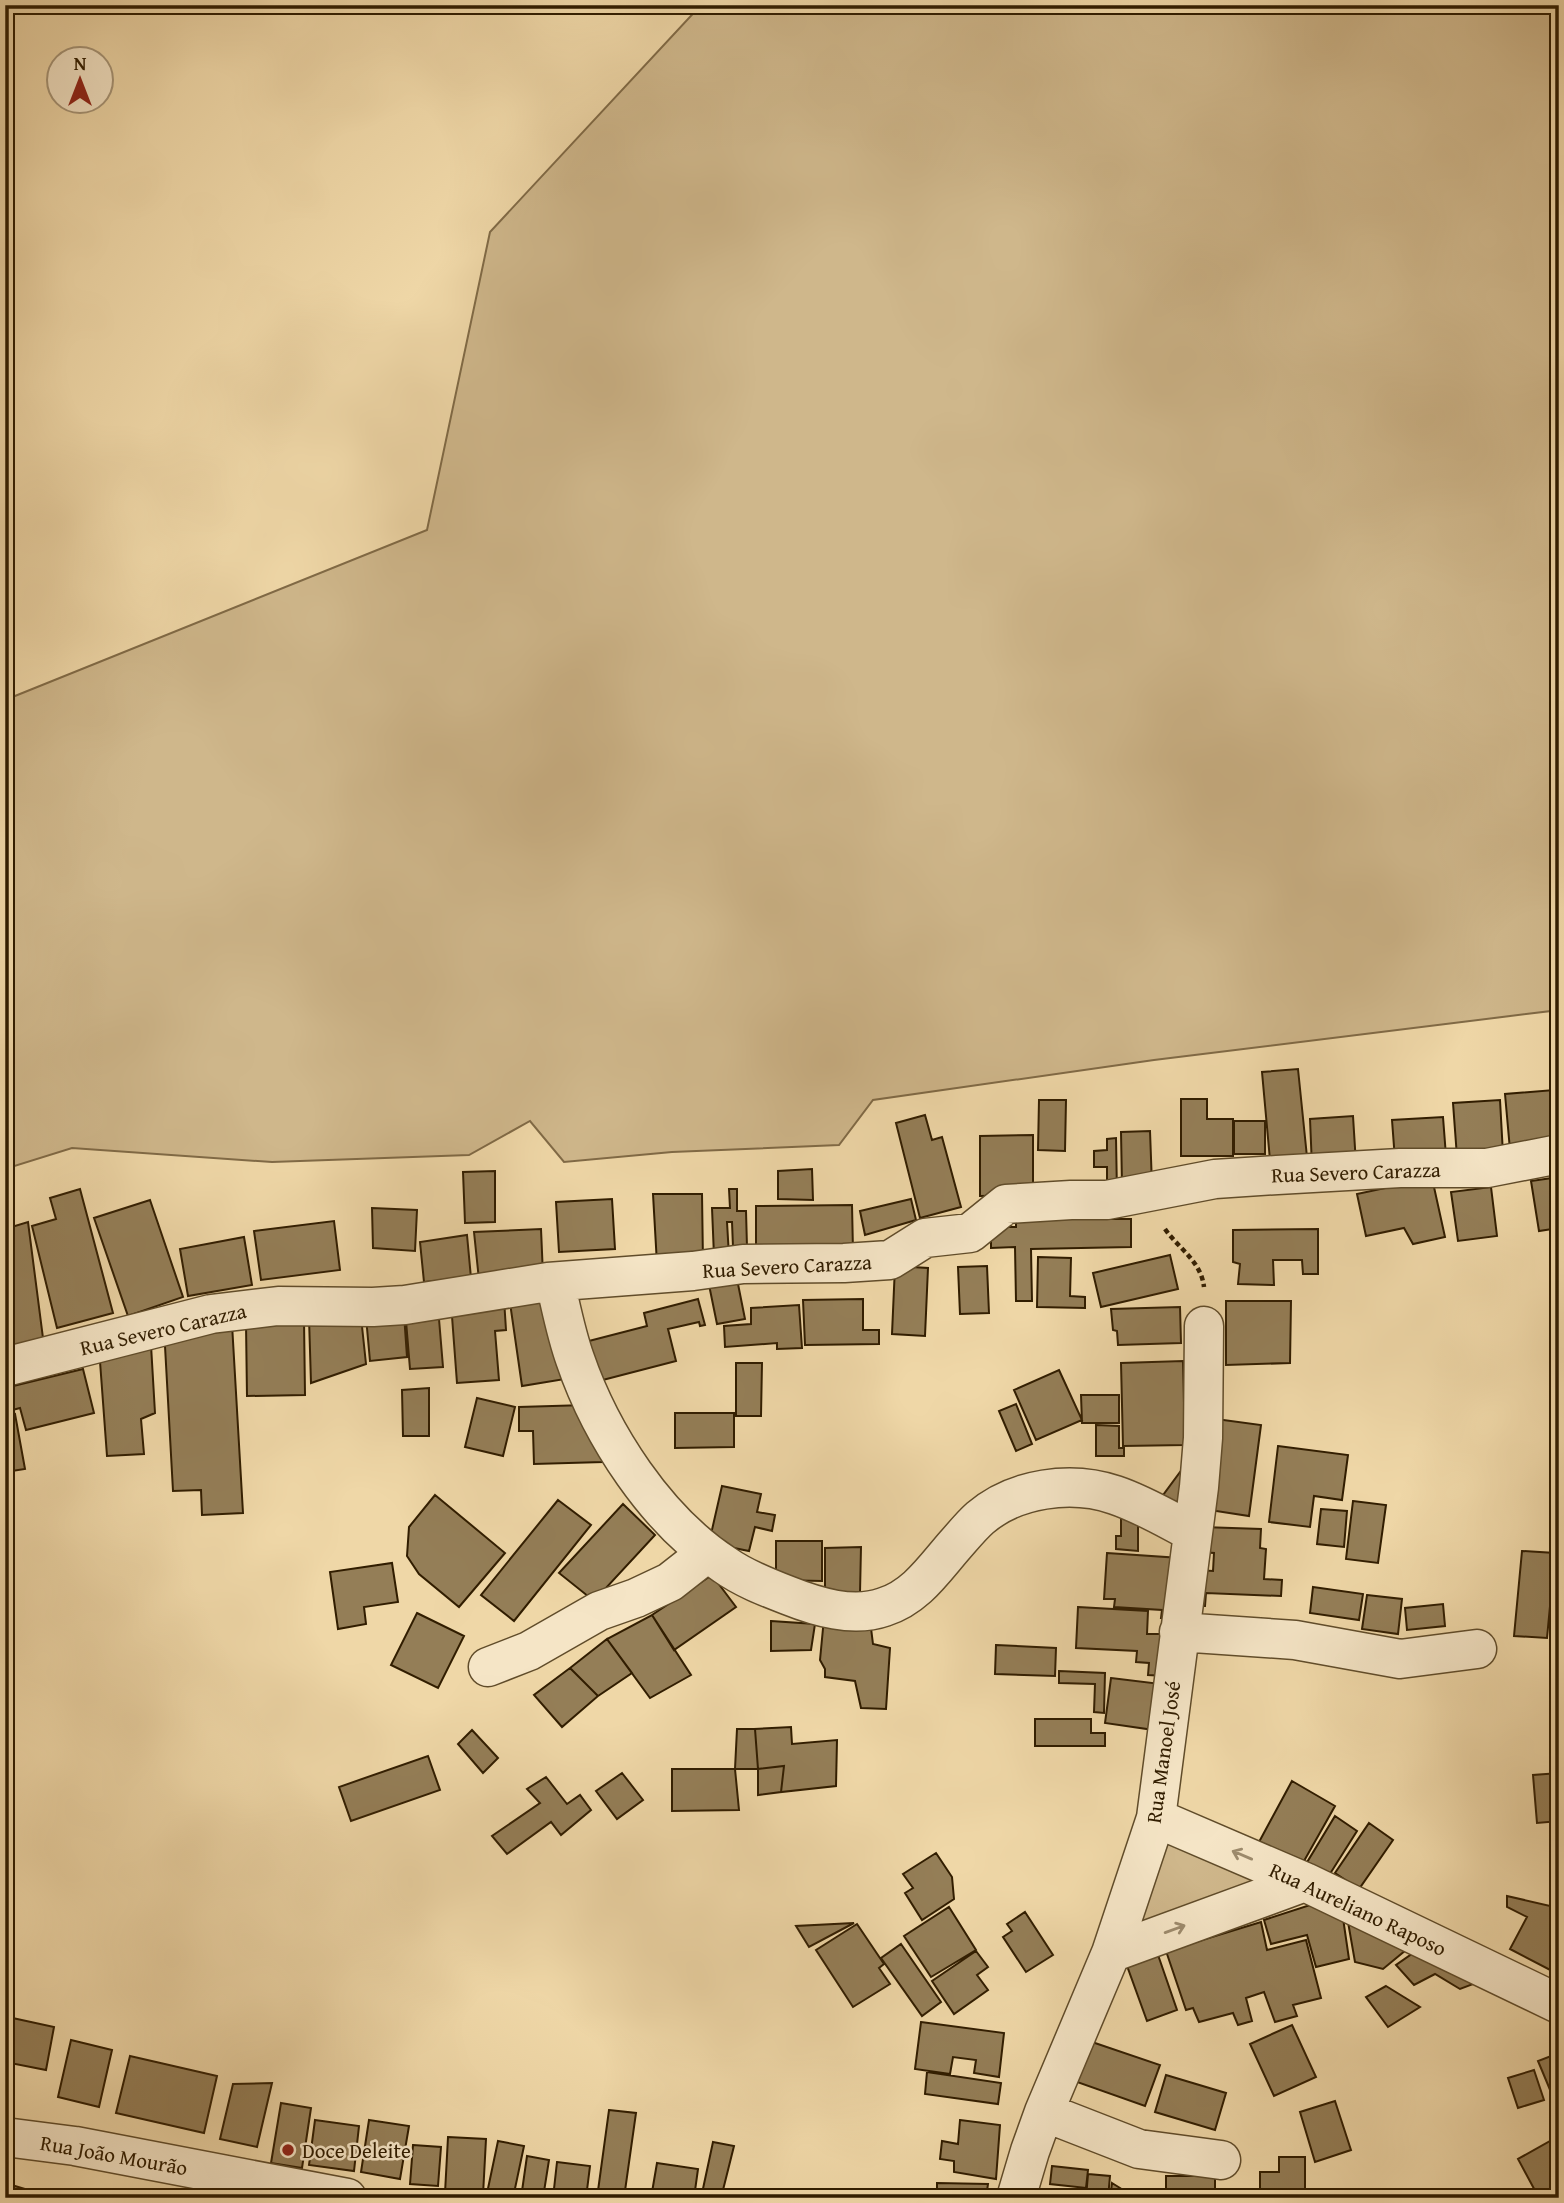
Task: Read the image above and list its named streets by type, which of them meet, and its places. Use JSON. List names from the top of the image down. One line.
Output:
{"streets":{"street":["Rua Severo Carazza","Rua Manoel José","Rua Aureliano Raposo","Rua João Mourão"]},"crossings":[["Rua Manoel José","Rua Aureliano Raposo"]],"places":["Doce Deleite"],"north":"top"}
